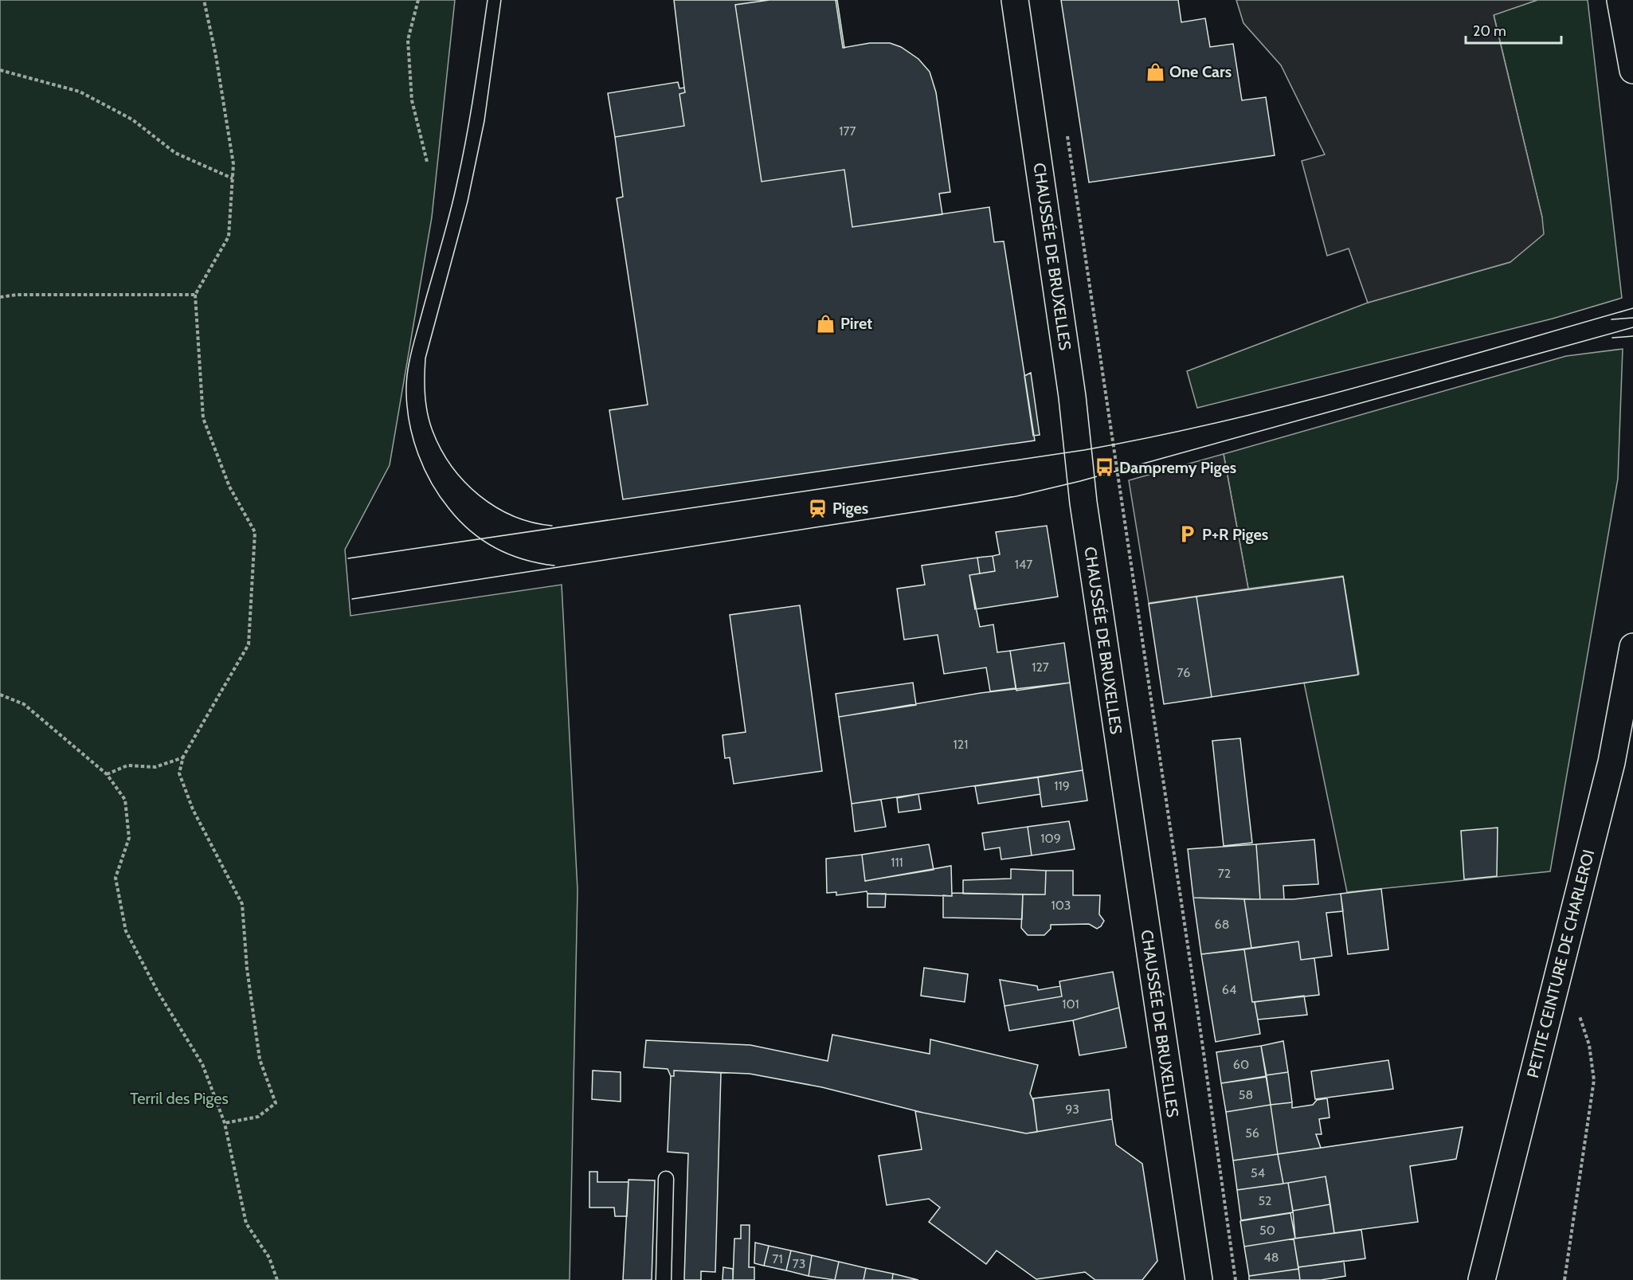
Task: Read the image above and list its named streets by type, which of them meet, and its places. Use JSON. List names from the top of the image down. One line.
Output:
{"streets":{"main road":["CHAUSSÉE DE BRUXELLES","PETITE CEINTURE DE CHARLEROI"]},"parks":["Terril des Piges"],"places":{"shop":["One Cars","Piret"],"bus stop":["Dampremy Piges"],"station":["Piges"],"parking":["P+R Piges"]},"house_numbers":["177","147","127","76","121","119","109","111","72","103","68","64","101","60","58","93","56","54","52","50","48","71","73"],"scale_bar":"20 m"}
